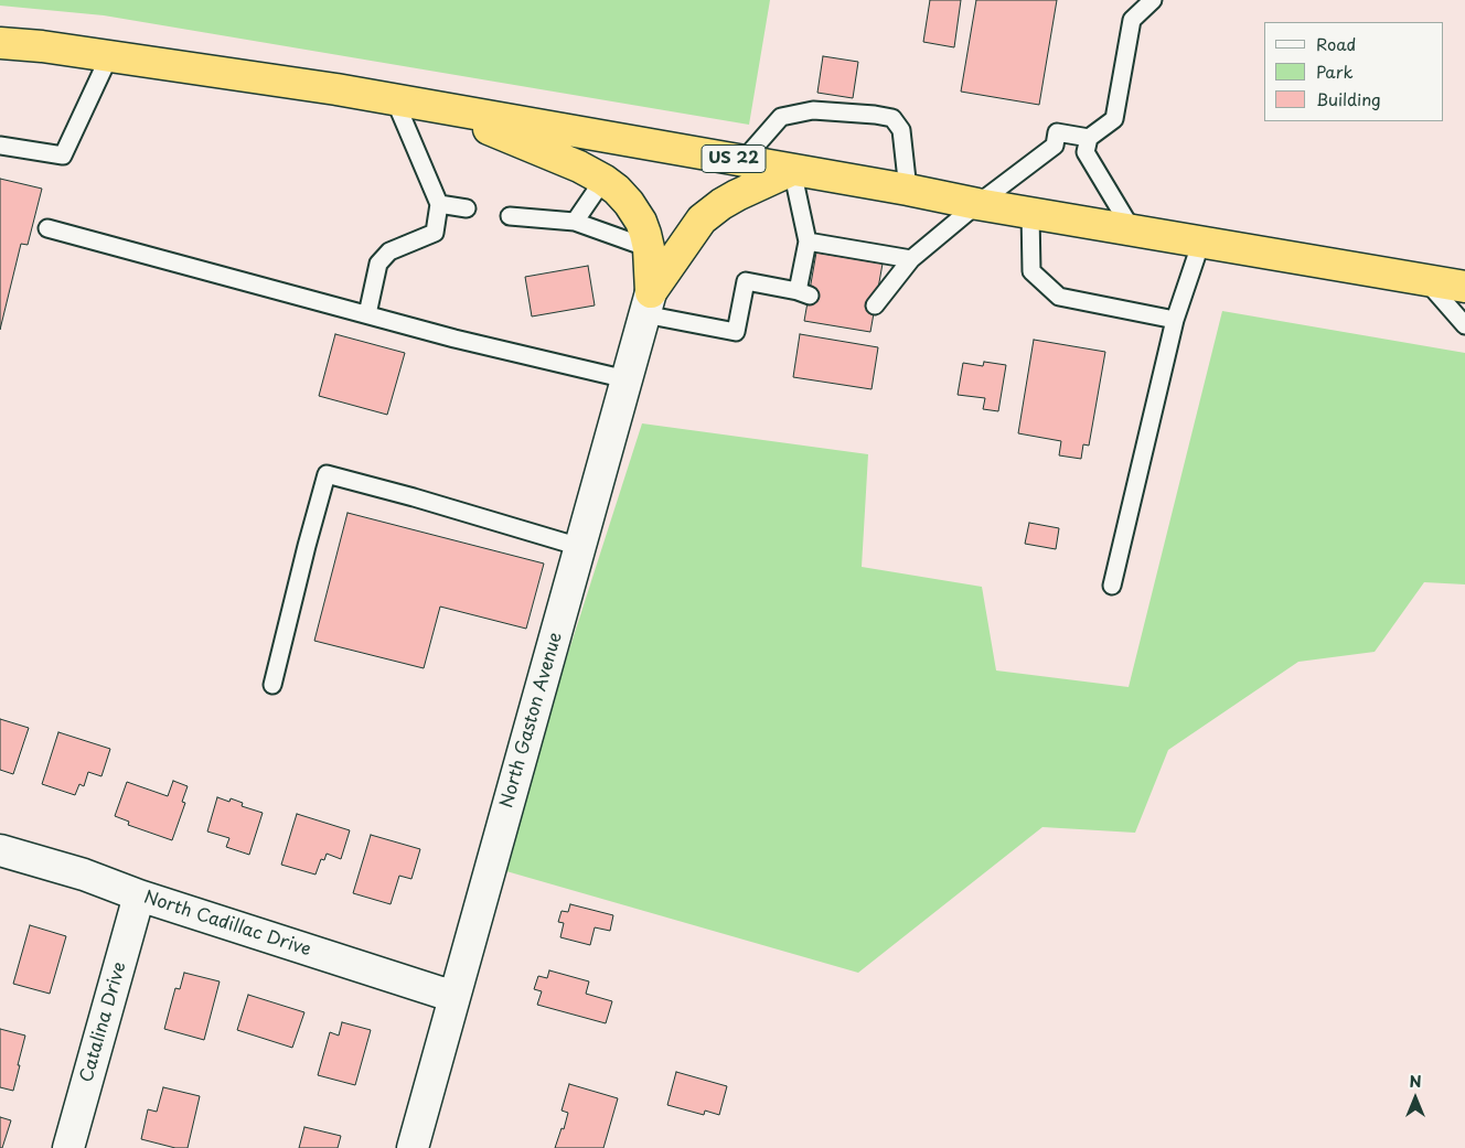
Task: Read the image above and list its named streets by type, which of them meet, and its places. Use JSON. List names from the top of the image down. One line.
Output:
{"streets":{"highway":["US 22"],"street":["North Gaston Avenue","North Cadillac Drive","Catalina Drive"]},"crossings":[["North Gaston Avenue","North Cadillac Drive"],["North Cadillac Drive","Catalina Drive"]],"legend":["Road","Park","Building"],"north":"top"}
